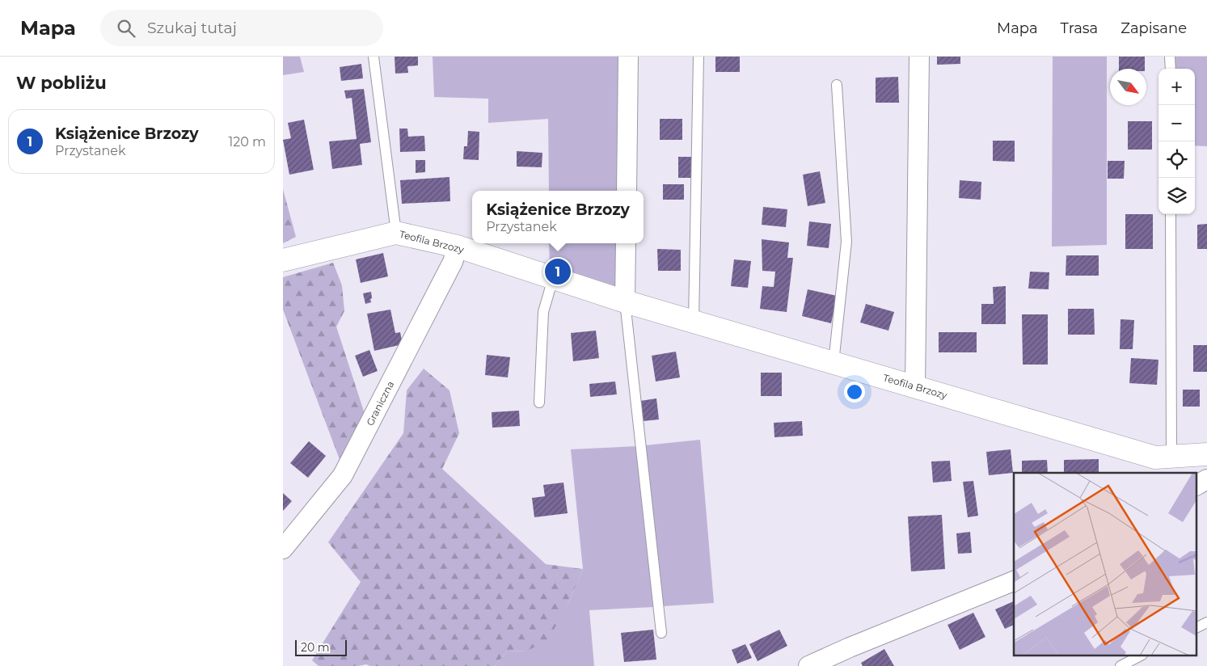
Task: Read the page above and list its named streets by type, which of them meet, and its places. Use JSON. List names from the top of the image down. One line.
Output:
{"streets":{"street":["Teofila Brzozy","Graniczna"]},"crossings":[["Teofila Brzozy","Graniczna"]],"scale_bar":"20 m","north":"bottom right","page":{"header":"Mapa","search":"Szukaj tutaj","nav":["Mapa","Trasa","Zapisane"],"heading":"W pobliżu","map_buttons":["+","−"],"list":[{"mark":"1","name":"Książenice Brzozy","note":"Przystanek","value":"120 m"}],"popup":["Książenice Brzozy","Przystanek"],"pins":"1","scale":"20 m"}}
